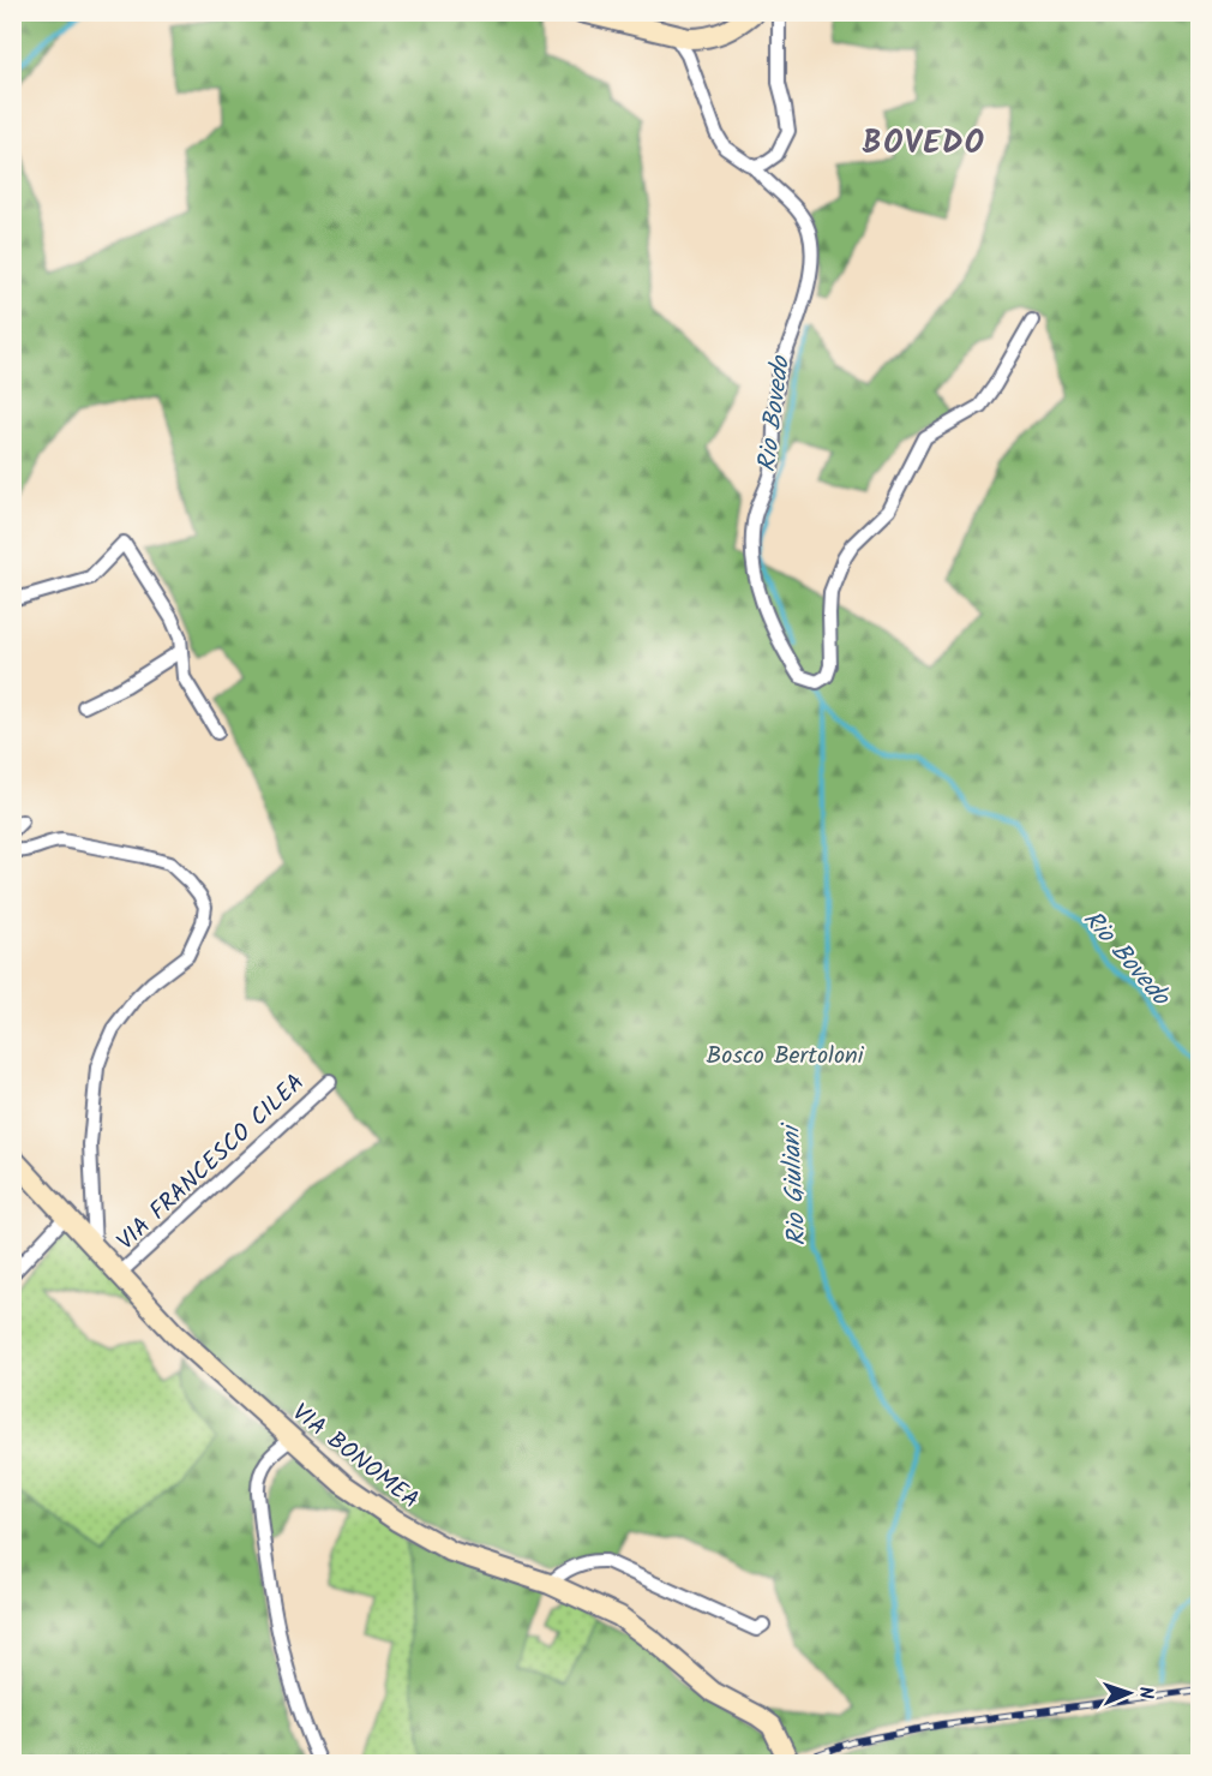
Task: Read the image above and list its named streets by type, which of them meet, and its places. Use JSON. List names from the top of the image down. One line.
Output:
{"streets":{"street":["VIA FRANCESCO CILEA","VIA BONOMEA"]},"crossings":[["VIA FRANCESCO CILEA","VIA BONOMEA"]],"districts":["BOVEDO"],"water":["Rio Bovedo","Rio Giuliani"],"parks":["Bosco Bertoloni"],"north":"right"}
